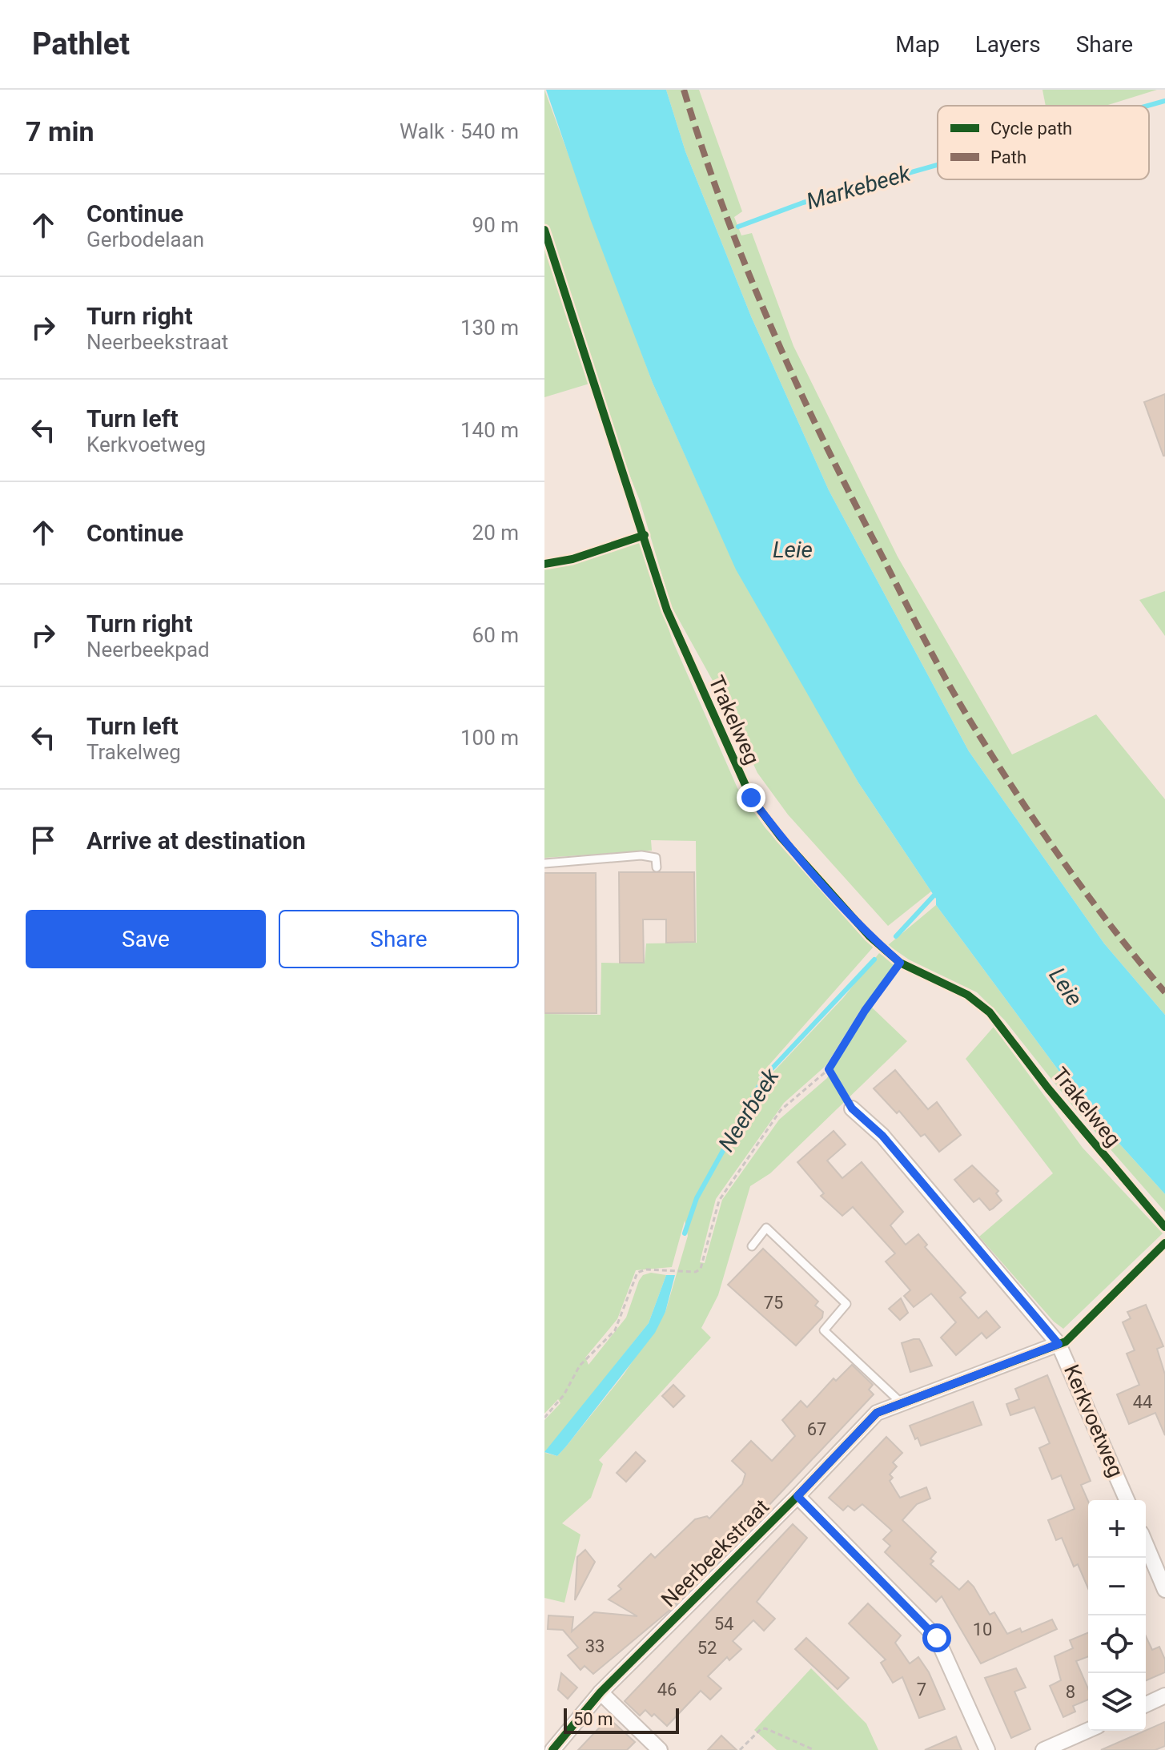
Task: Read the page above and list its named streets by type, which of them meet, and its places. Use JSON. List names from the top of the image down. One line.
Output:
{"streets":{"street":["Kerkvoetweg","Neerbeekstraat"],"lane":["Trakelweg"]},"crossings":[["Kerkvoetweg","Neerbeekstraat"]],"water":["Markebeek","Leie","Neerbeek"],"house_numbers":["75","44","67","54","10","33","52","46","7","8"],"legend":["Cycle path","Path"],"scale_bar":"50 m","page":{"header":"Pathlet","nav":["Map","Layers","Share"],"heading":["7 min","Walk · 540 m"],"list":[["Continue","Gerbodelaan","90 m"],["Turn right","Neerbeekstraat","130 m"],["Turn left","Kerkvoetweg","140 m"],["Continue","20 m"],["Turn right","Neerbeekpad","60 m"],["Turn left","Trakelweg","100 m"],"Arrive at destination"],"buttons":["Save","Share"],"map_buttons":["+","−"],"scale":"50 m"}}
